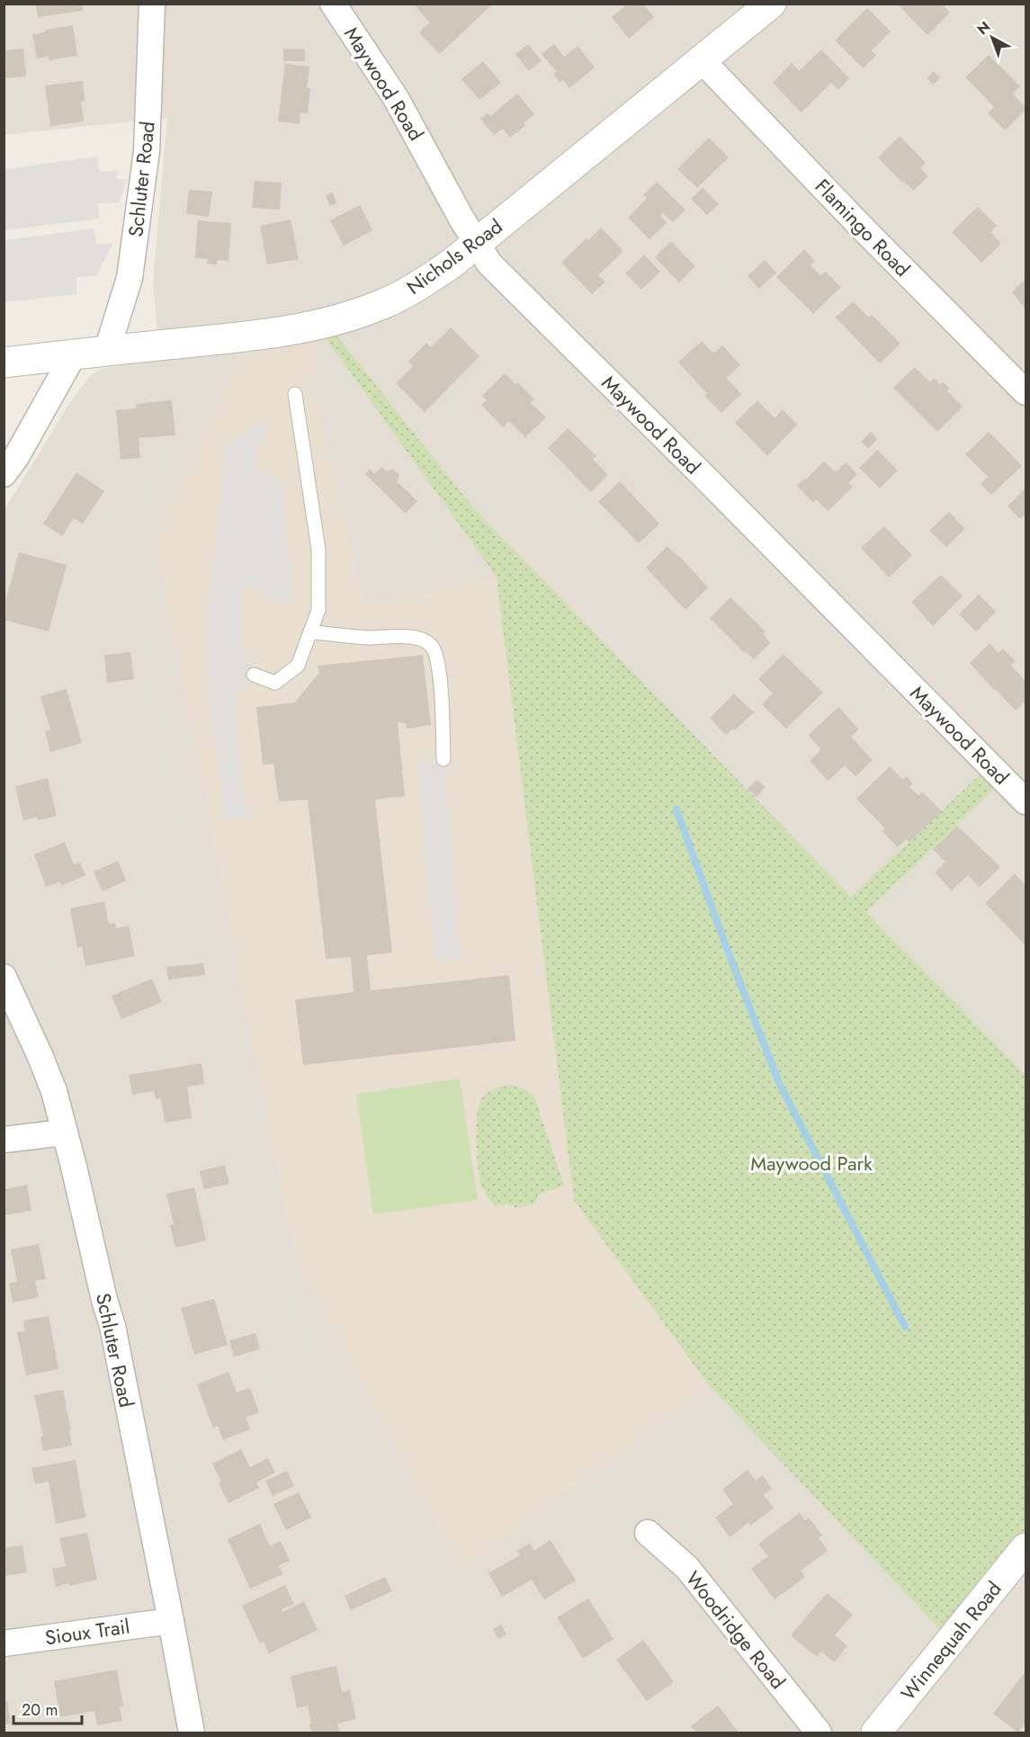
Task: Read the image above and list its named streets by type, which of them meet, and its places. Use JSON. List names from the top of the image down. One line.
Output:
{"streets":{"street":["Maywood Road","Schluter Road","Flamingo Road","Nichols Road","Woodridge Road","Sioux Trail","Winnequah Road"]},"crossings":[["Maywood Road","Nichols Road"],["Schluter Road","Nichols Road"],["Schluter Road","Sioux Trail"],["Flamingo Road","Nichols Road"]],"parks":["Maywood Park"],"scale_bar":"20 m","north":"top left"}
